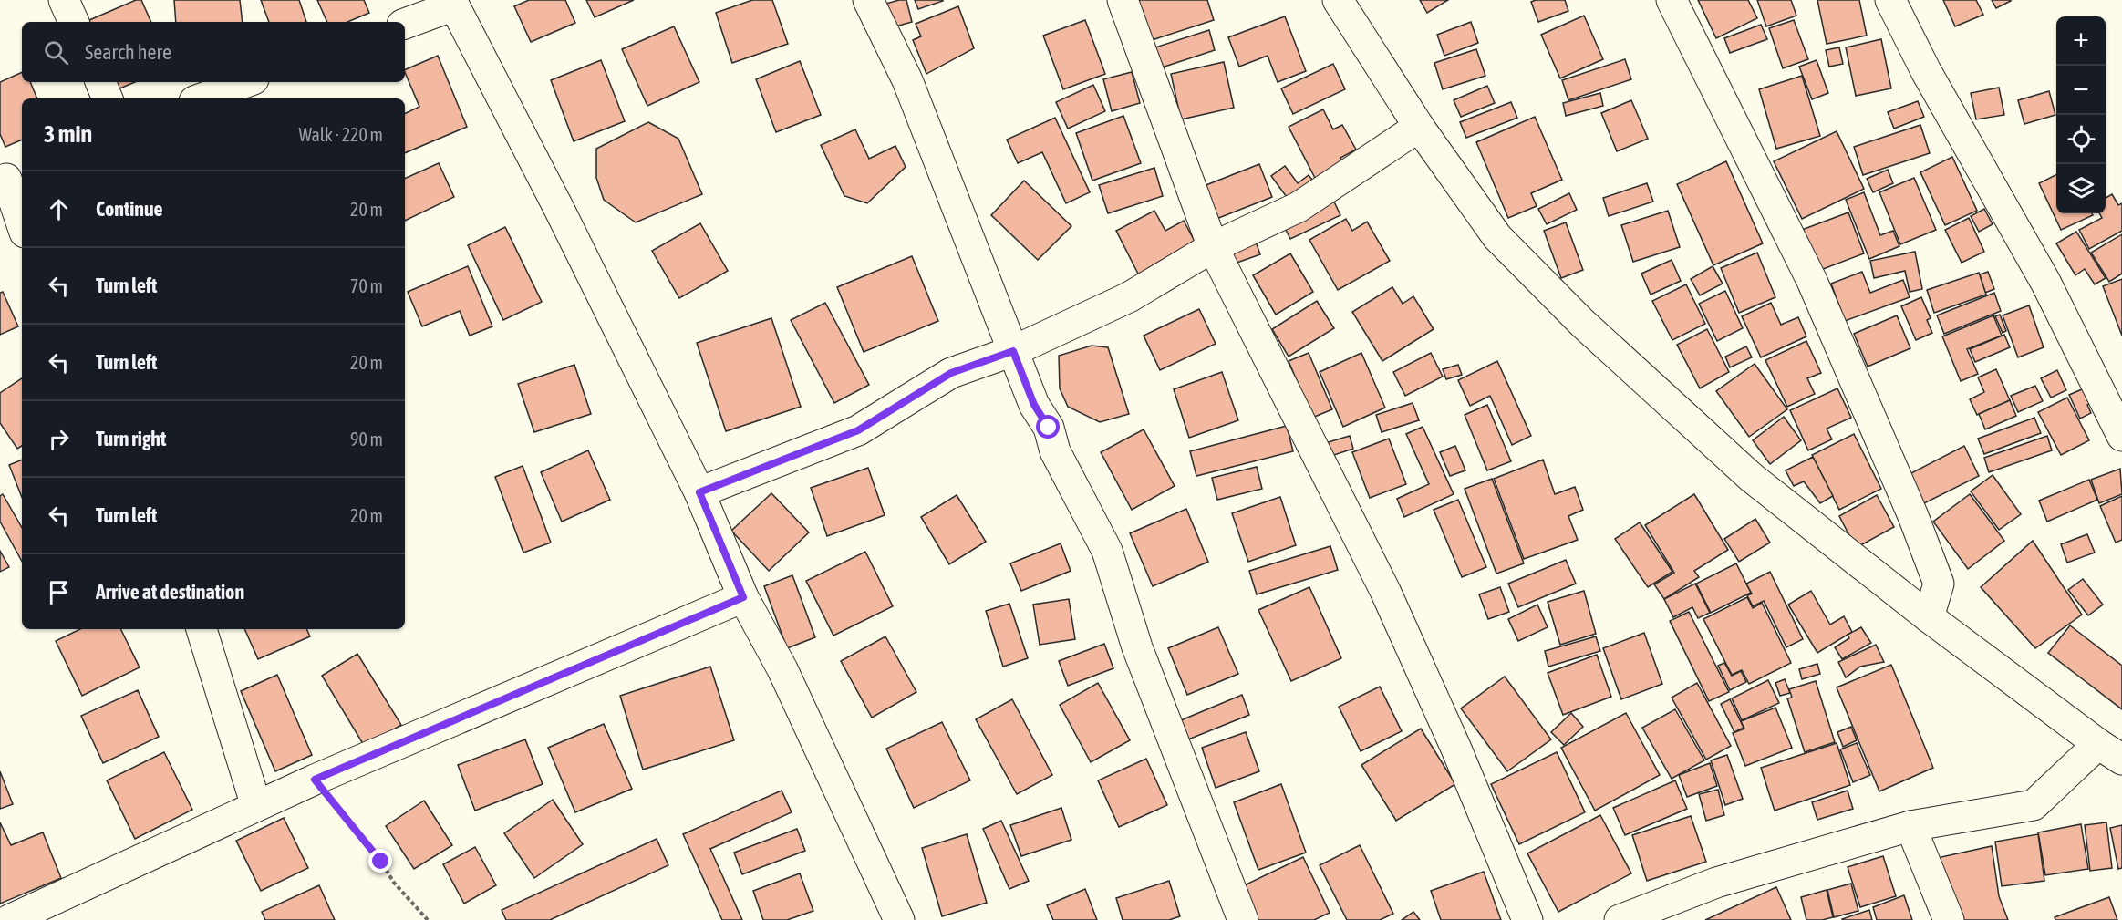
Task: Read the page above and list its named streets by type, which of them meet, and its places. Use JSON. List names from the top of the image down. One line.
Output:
{"page":{"map_buttons":["+","−"],"search":"Search here","heading":["3 min","Walk · 220 m"],"list":[["Continue","20 m"],["Turn left","70 m"],["Turn left","20 m"],["Turn right","90 m"],["Turn left","20 m"],"Arrive at destination"]}}
